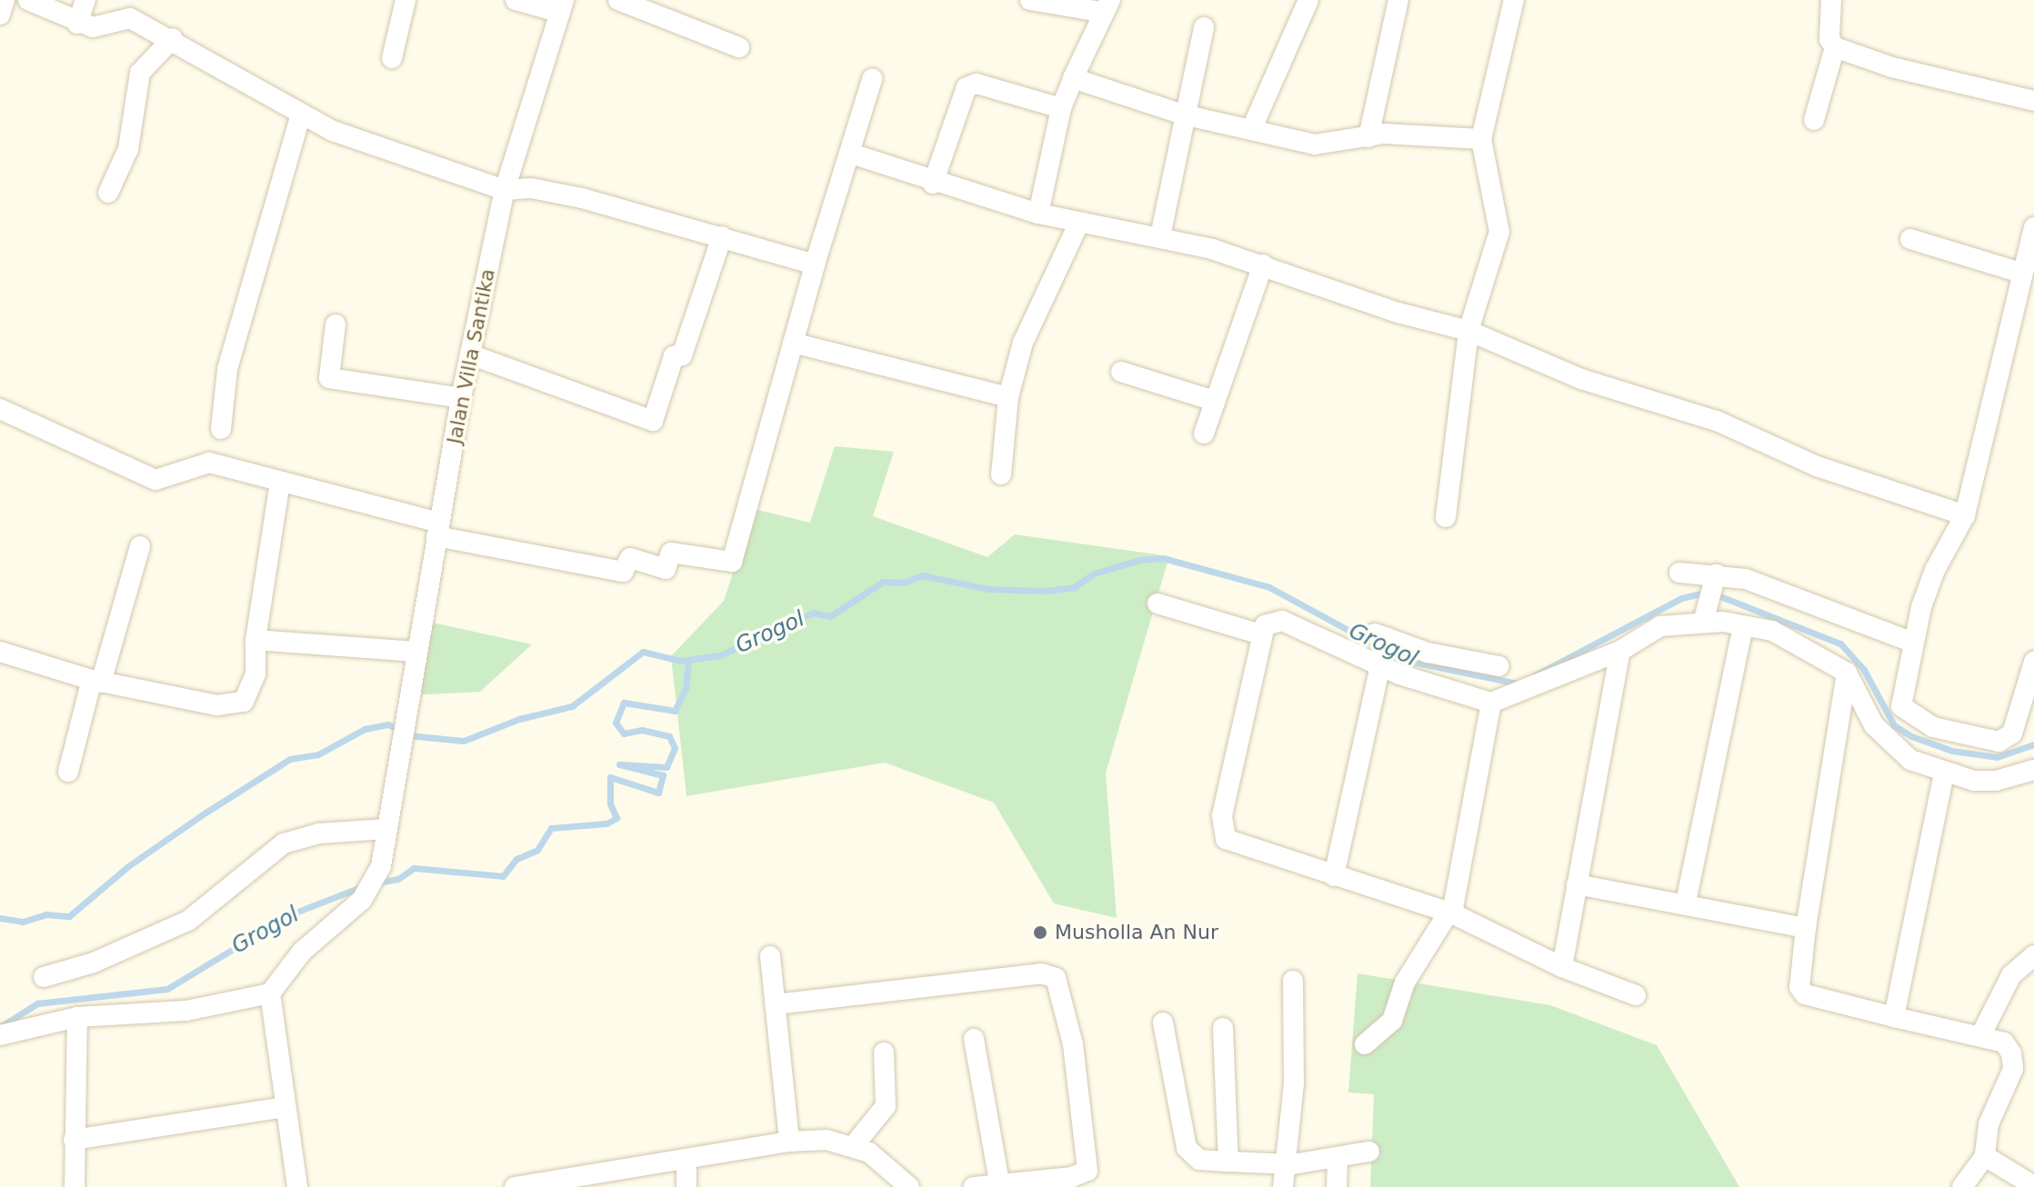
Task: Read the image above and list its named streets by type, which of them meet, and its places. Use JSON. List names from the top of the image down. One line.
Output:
{"streets":{"street":["Jalan Villa Santika"]},"water":["Grogol"],"places":["Musholla An Nur"]}
